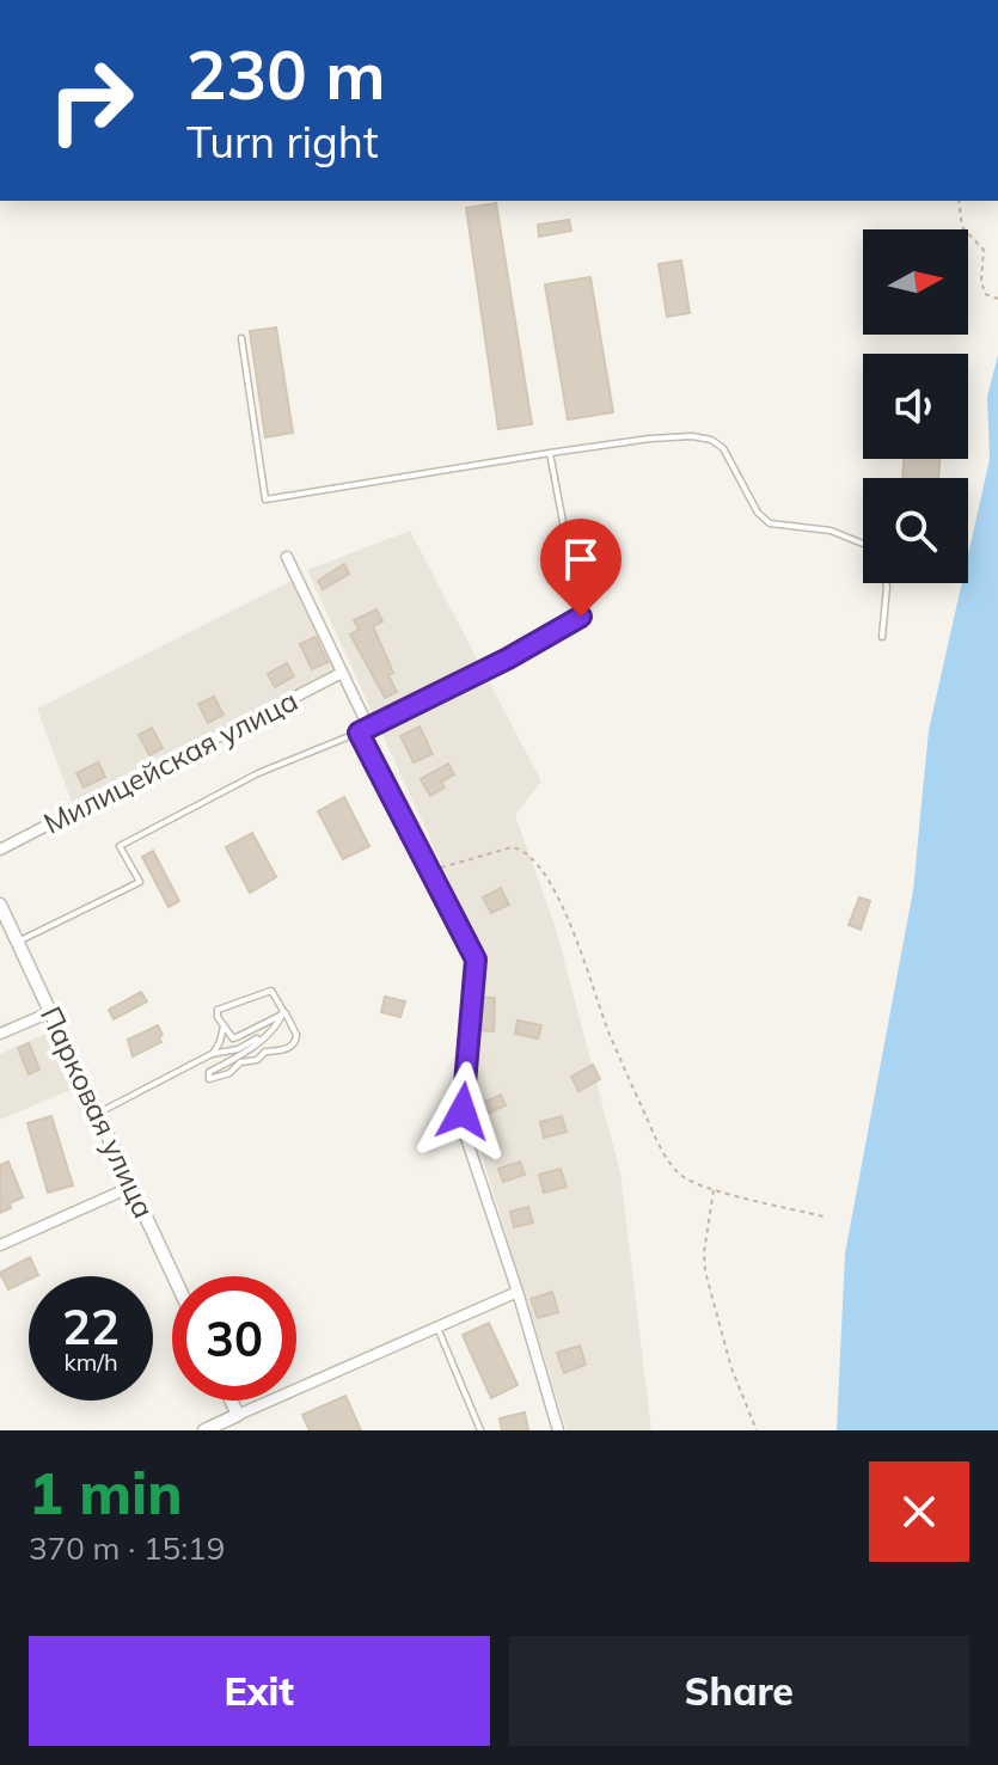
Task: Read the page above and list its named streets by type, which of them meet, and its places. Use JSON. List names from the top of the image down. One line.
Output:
{"streets":{"street":["Милицейская улица","Парковая улица"]},"north":"right","page":{"turn":["230 m","Turn right"],"speed":"22 km/h","limit":"30","heading":["1 min","370 m · 15:19"],"buttons":["Exit","Share"]}}
